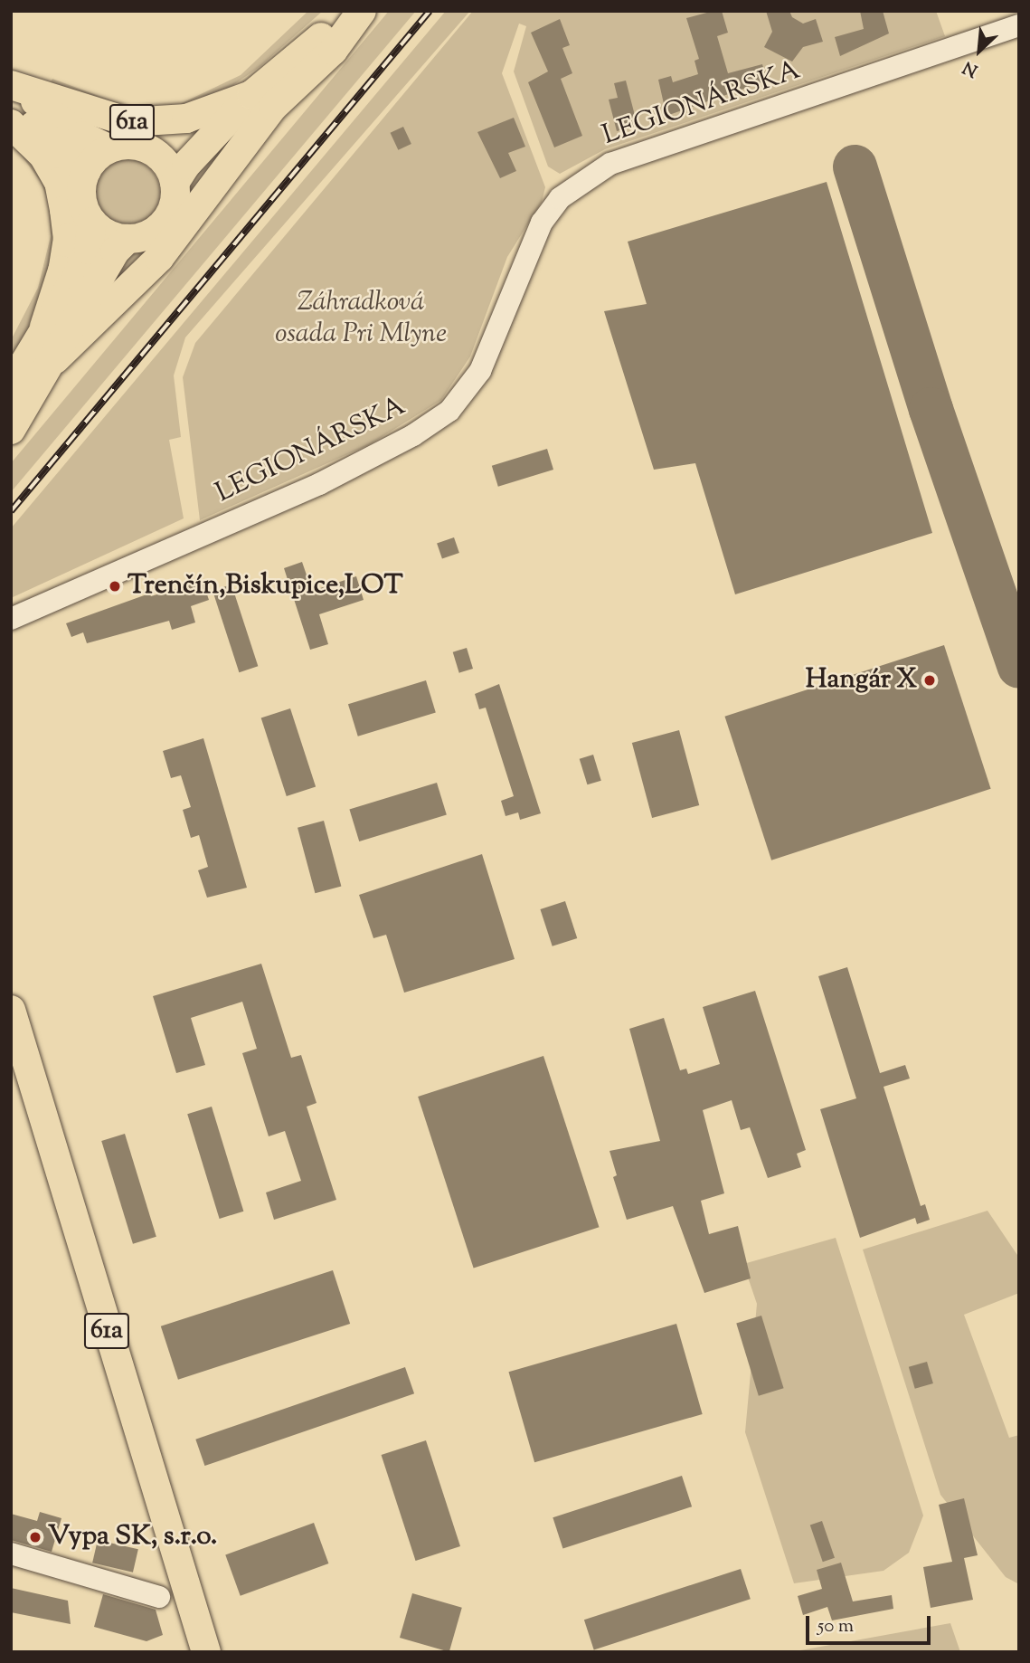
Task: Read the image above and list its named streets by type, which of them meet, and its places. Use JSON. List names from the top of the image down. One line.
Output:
{"streets":{"main road":["61a"],"street":["LEGIONÁRSKA"]},"parks":["Záhradková osada Pri Mlyne"],"places":["Trenčín,Biskupice,LOT","Hangár X","Vypa SK, s.r.o."],"scale_bar":"50 m","north":"bottom left"}
